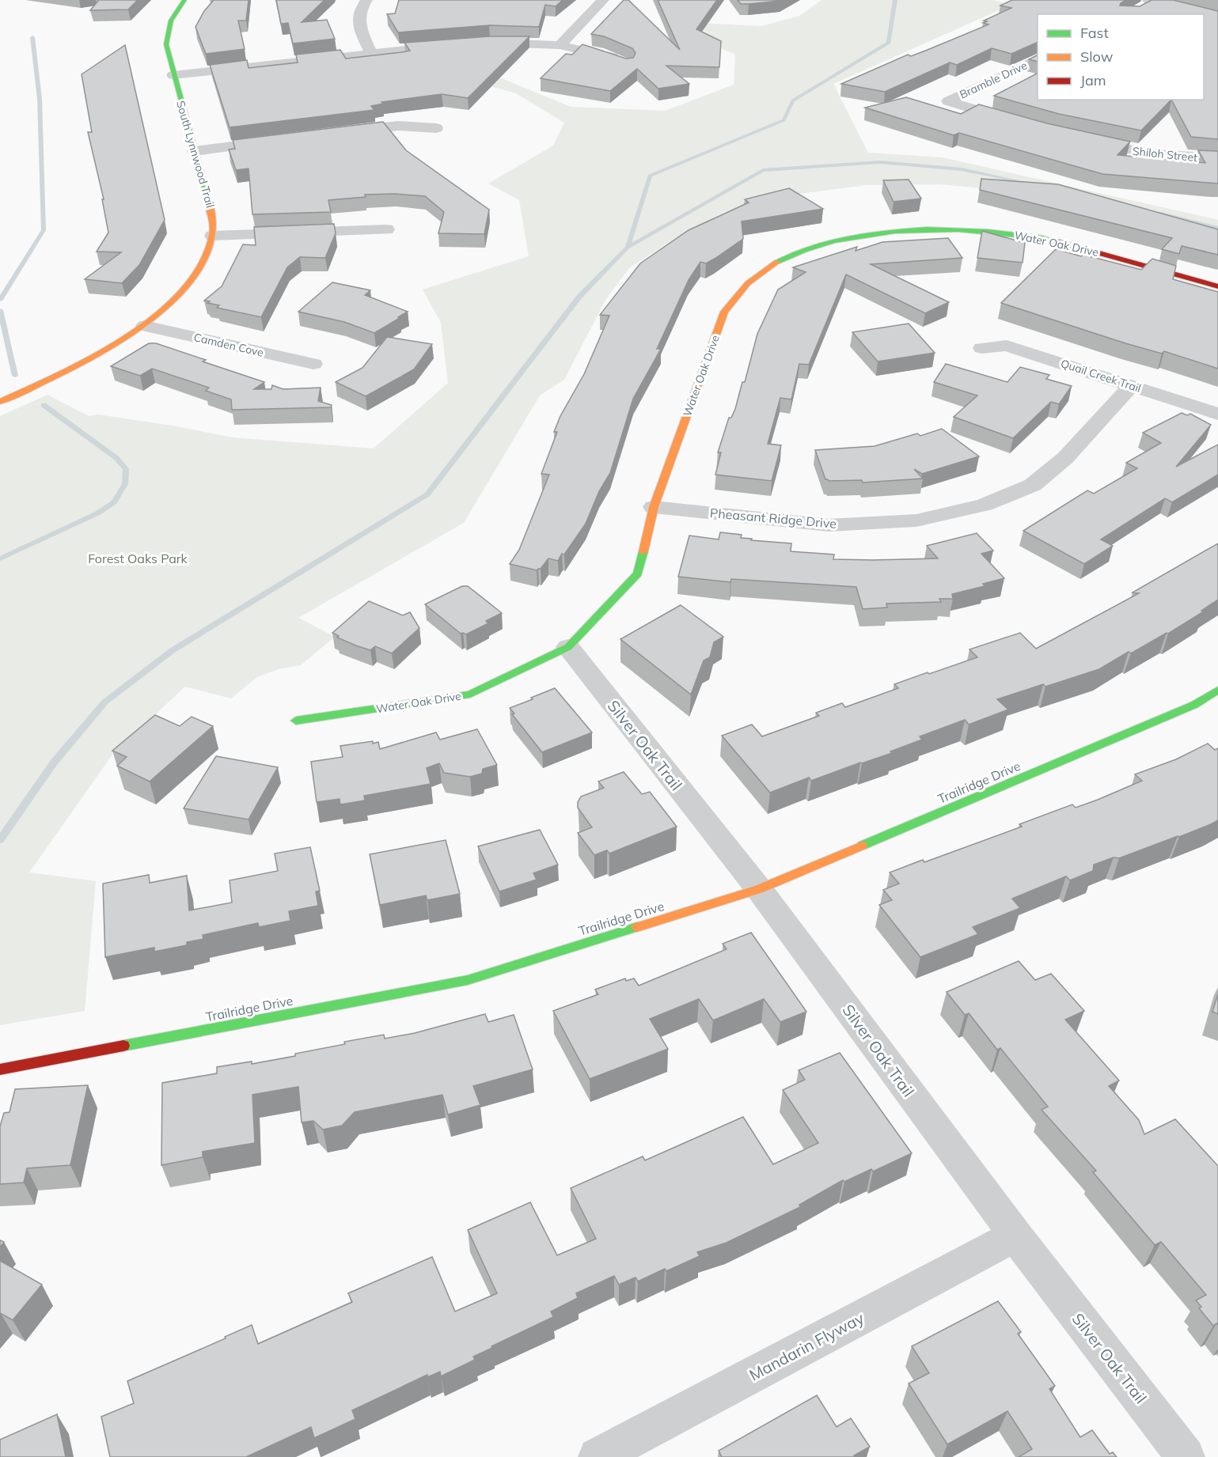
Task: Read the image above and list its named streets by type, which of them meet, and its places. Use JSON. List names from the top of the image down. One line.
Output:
{"streets":{"street":["Bramble Drive","South Lynnwood Trail","Shiloh Street","Water Oak Drive","Camden Cove","Quail Creek Trail","Pheasant Ridge Drive","Silver Oak Trail","Trailridge Drive","Mandarin Flyway"]},"crossings":[["South Lynnwood Trail","Camden Cove"],["Water Oak Drive","Pheasant Ridge Drive"],["Water Oak Drive","Silver Oak Trail"],["Quail Creek Trail","Pheasant Ridge Drive"],["Silver Oak Trail","Trailridge Drive"],["Silver Oak Trail","Mandarin Flyway"]],"parks":["Forest Oaks Park"],"legend":["Fast","Slow","Jam"]}
